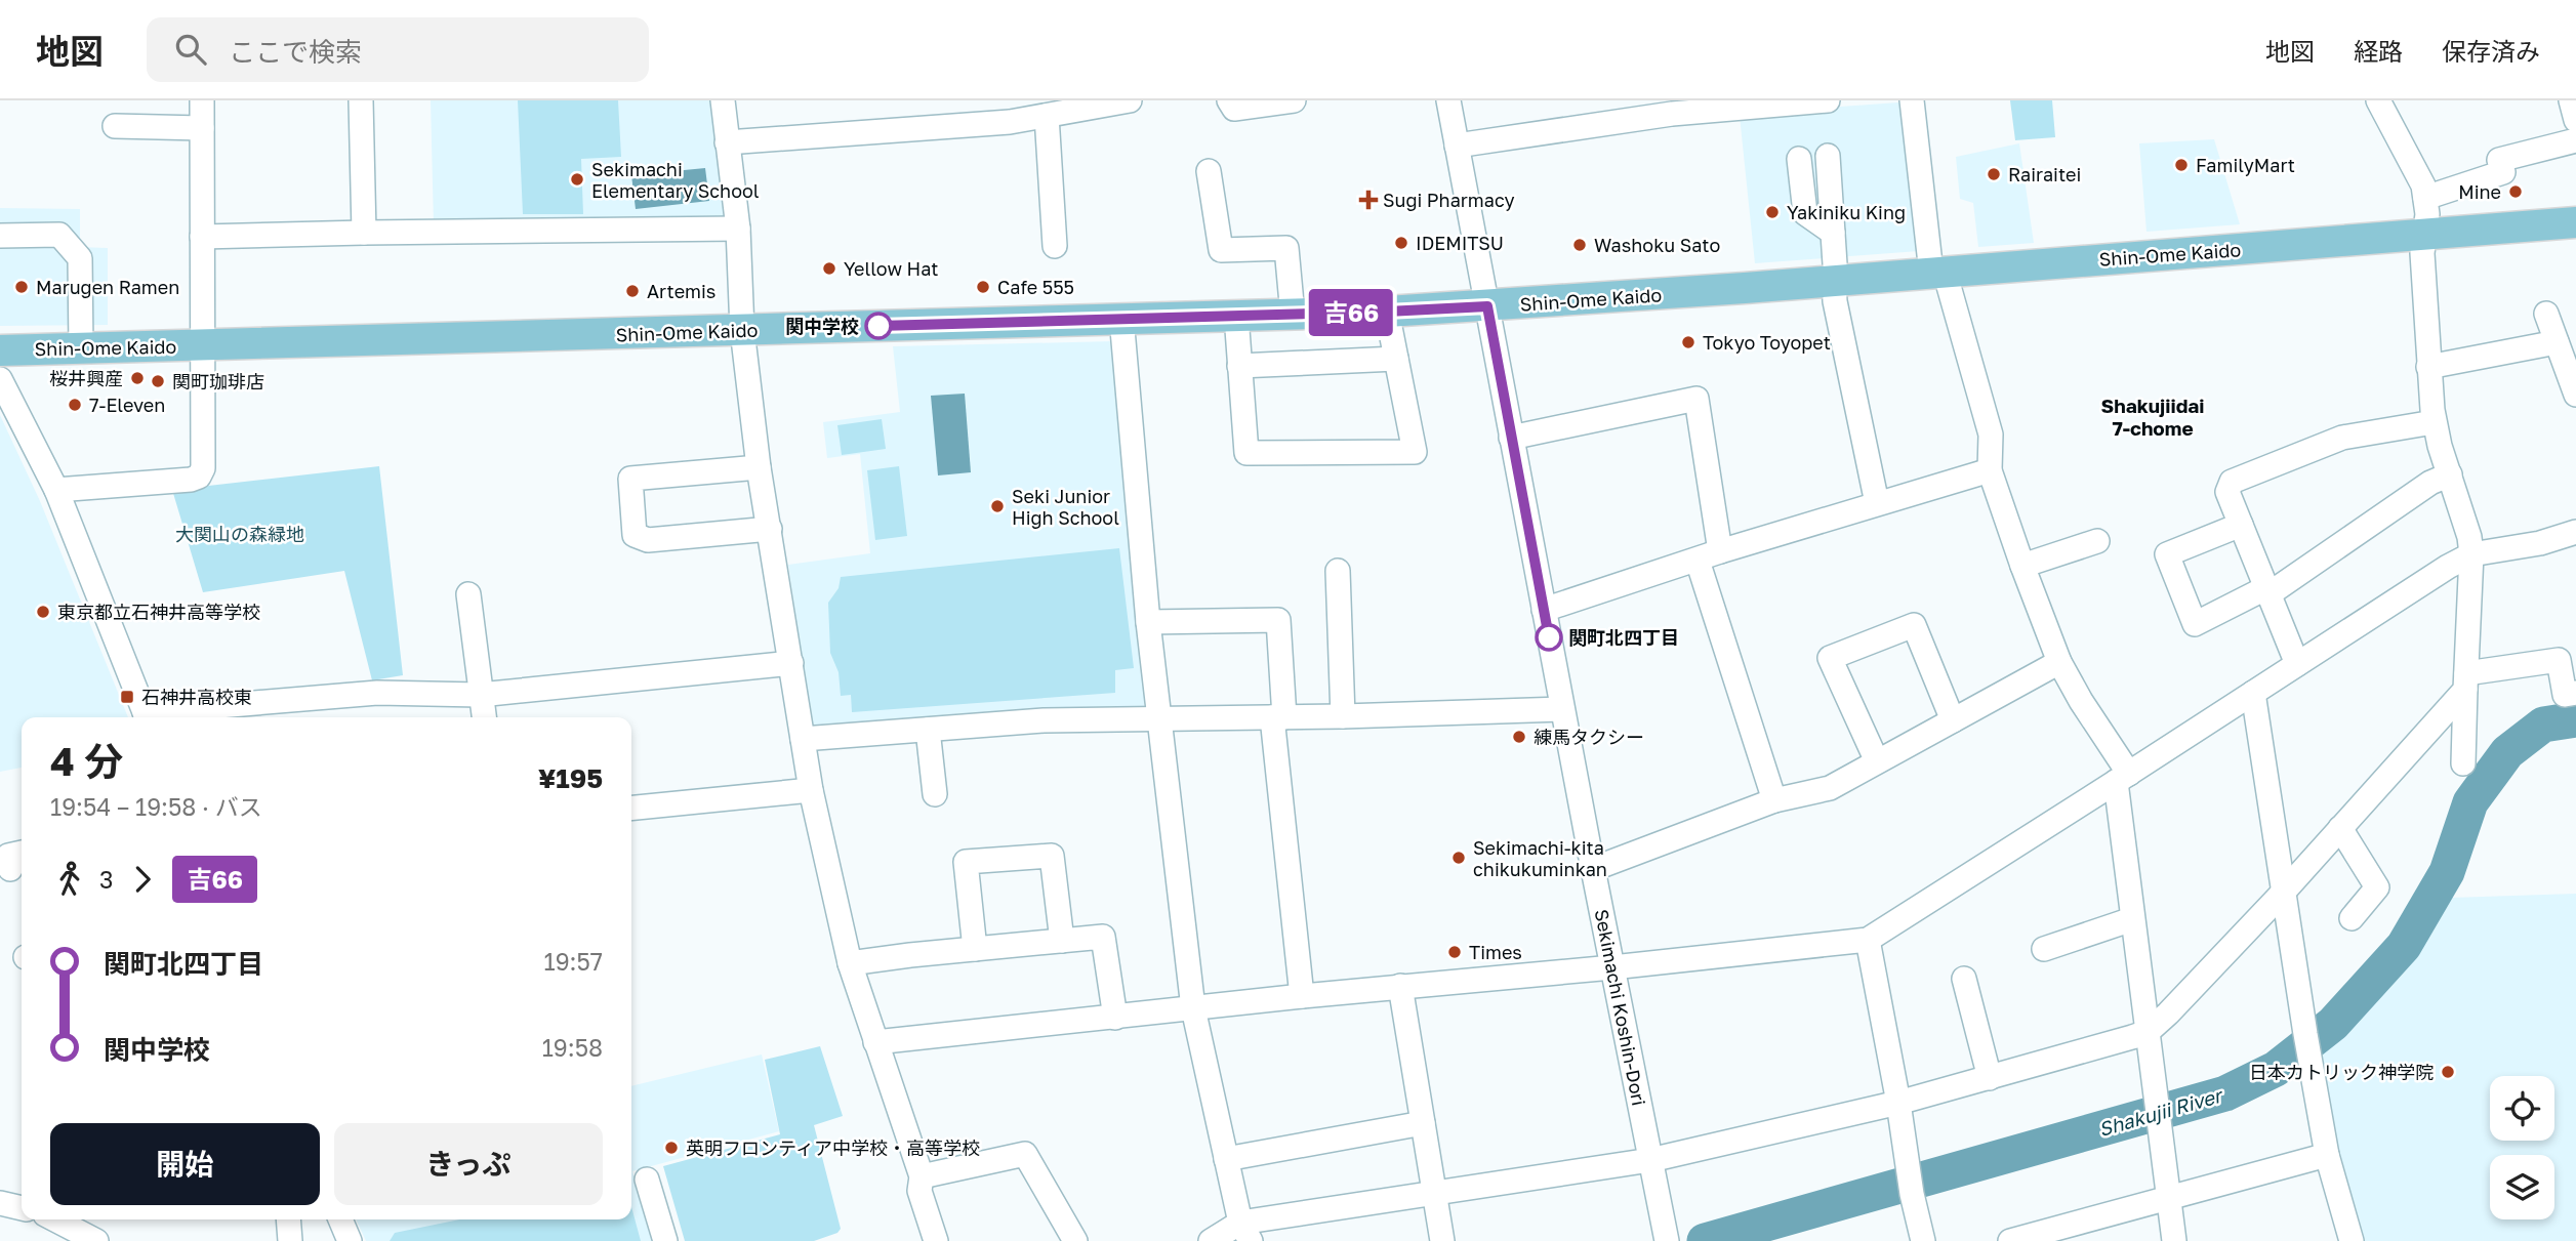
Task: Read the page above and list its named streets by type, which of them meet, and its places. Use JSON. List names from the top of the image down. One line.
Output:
{"streets":{"main road":["Shin-Ome Kaido"],"street":["Sekimachi Koshin-Dori"]},"crossings":[["Shin-Ome Kaido","Sekimachi Koshin-Dori"]],"districts":["Shakujiidai 7-chome"],"water":["Shakujii River"],"parks":["大関山の森緑地"],"places":{"other":["FamilyMart","Rairaitei","Sekimachi Elementary School","Mine","Yakiniku King","IDEMITSU","Washoku Sato","Yellow Hat","Marugen Ramen","Cafe 555","Artemis","関中学校","Tokyo Toyopet","桜井興産","関町珈琲店","7-Eleven","Seki Junior High School","東京都立石神井高等学校","関町北四丁目","練馬タクシー","Sekimachi-kita chikukuminkan","Times","日本カトリック神学院","英明フロンティア中学校・高等学校"],"health":["Sugi Pharmacy"],"transit":["石神井高校東"]},"lines":["bus line 吉66"],"page":{"header":"地図","search":"ここで検索","nav":["地図","経路","保存済み"],"on_map":"吉66","heading":["4 分","19:54 – 19:58 · バス","¥195"],"legs":["3","吉66"],"list":[{"name":"関町北四丁目","value":"19:57"},{"name":"関中学校","value":"19:58"}],"buttons":["開始","きっぷ"]}}
